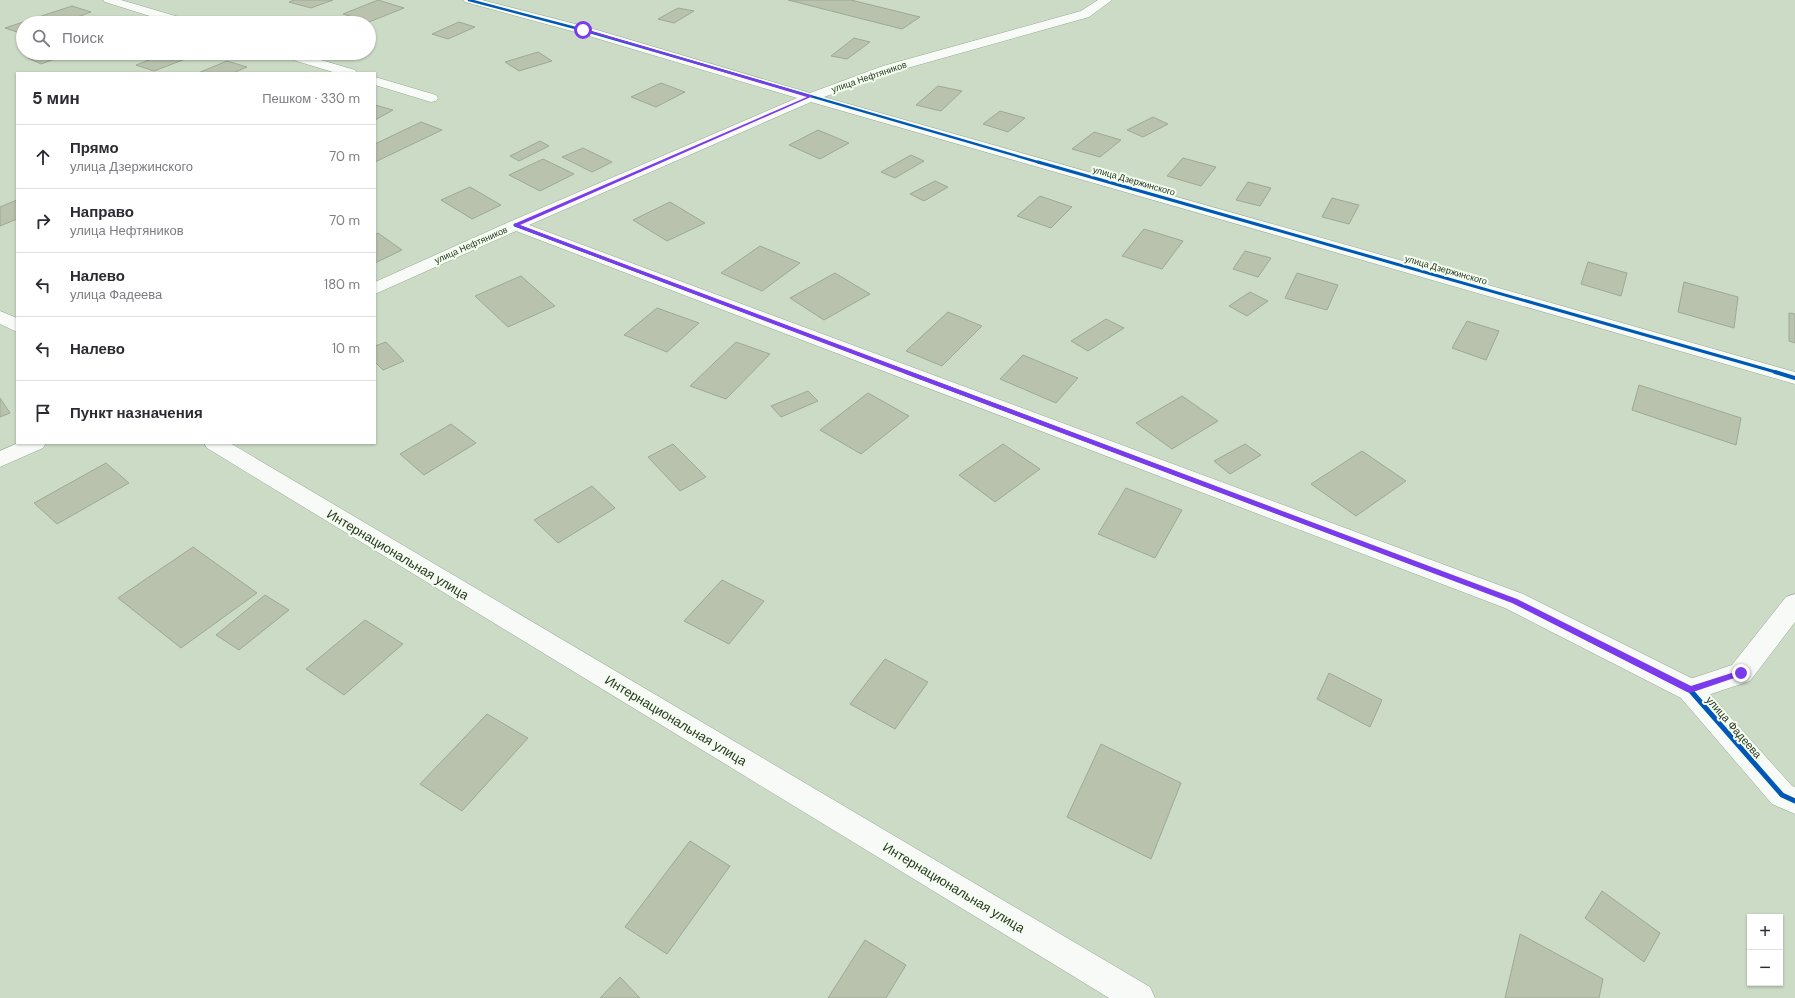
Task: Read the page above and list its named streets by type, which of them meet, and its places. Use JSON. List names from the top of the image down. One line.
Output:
{"streets":{"street":["улица Нефтяников","улица Дзержинского","Интернациональная улица","улица Фадеева"]},"crossings":[["улица Нефтяников","улица Дзержинского"],["улица Нефтяников","улица Фадеева"]],"page":{"search":"Поиск","heading":["5 мин","Пешком · 330 m"],"list":[["Прямо","улица Дзержинского","70 m"],["Направо","улица Нефтяников","70 m"],["Налево","улица Фадеева","180 m"],["Налево","10 m"],"Пункт назначения"],"map_buttons":["+","−"]}}
